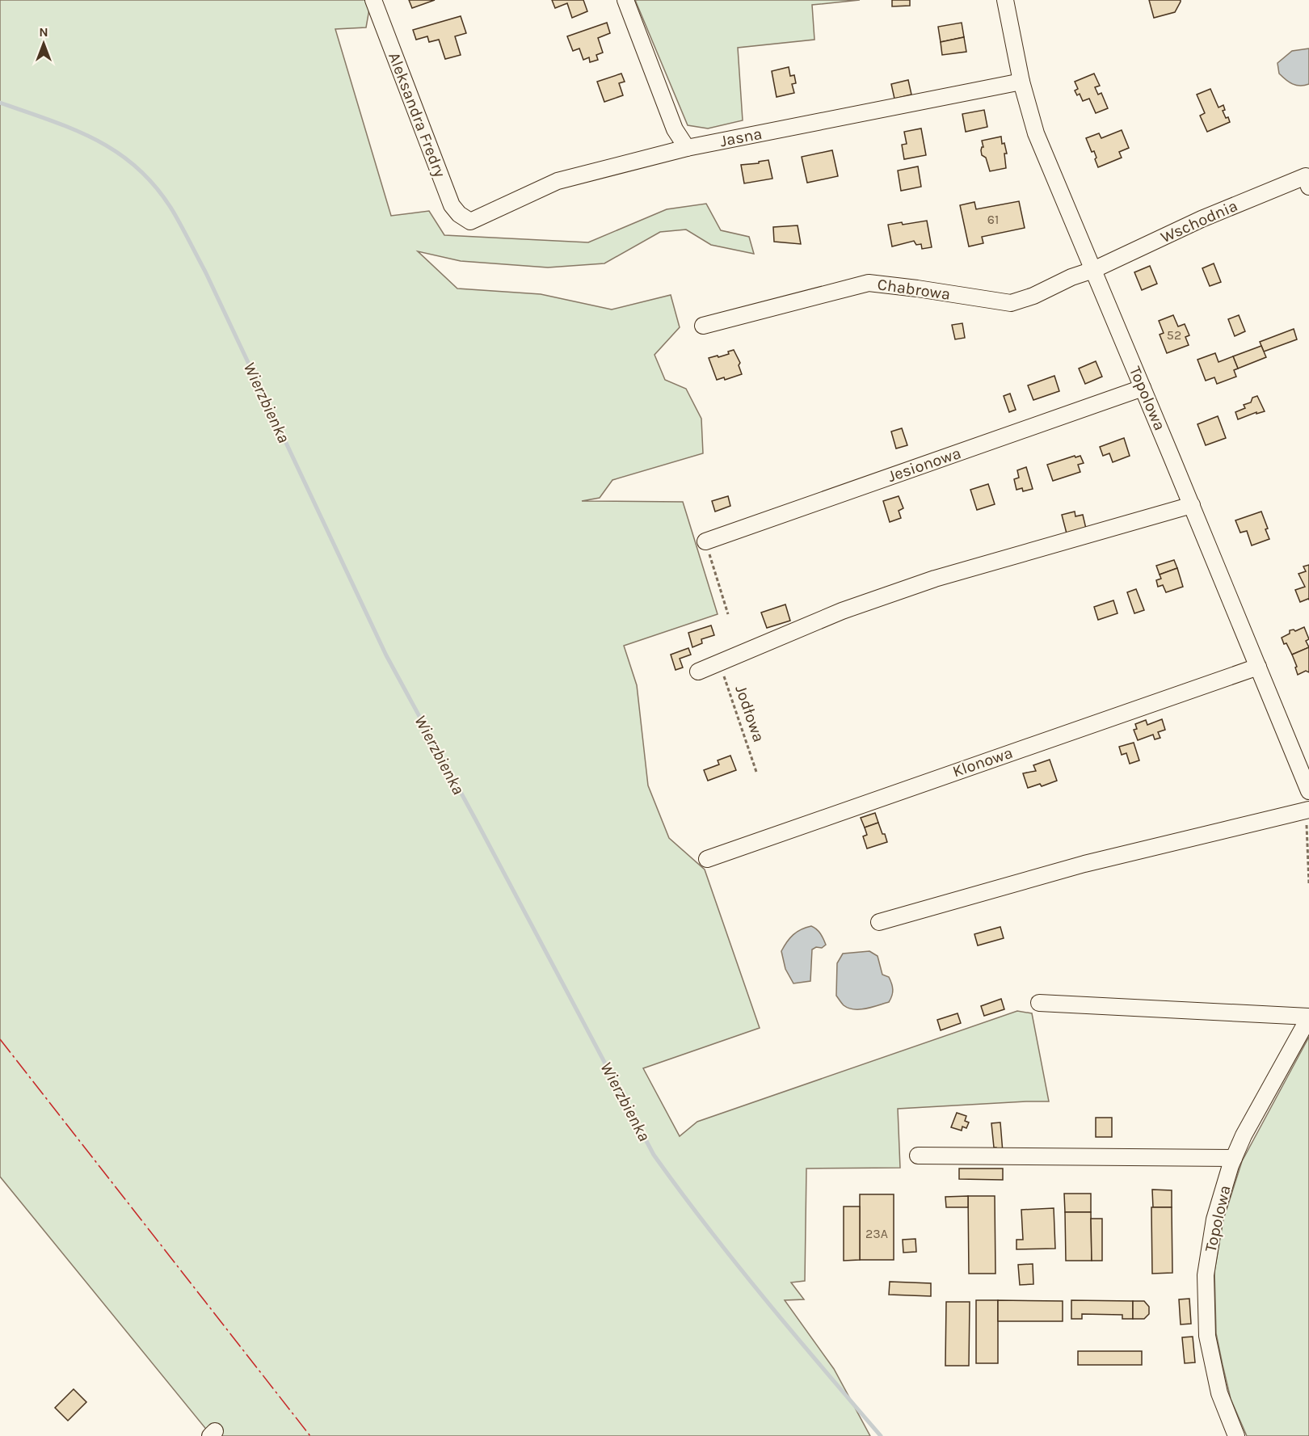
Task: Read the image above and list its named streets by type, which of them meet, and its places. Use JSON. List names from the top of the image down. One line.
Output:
{"streets":{"street":["Aleksandra Fredry","Jasna","Wschodnia","Chabrowa","Topolowa","Jesionowa","Klonowa"],"path":["Jodłowa"]},"crossings":[["Aleksandra Fredry","Jasna"],["Jasna","Topolowa"],["Wschodnia","Chabrowa"],["Wschodnia","Topolowa"],["Chabrowa","Topolowa"],["Topolowa","Jesionowa"],["Topolowa","Klonowa"]],"water":["Wierzbienka"],"house_numbers":["61","52","23A"],"north":"top"}
